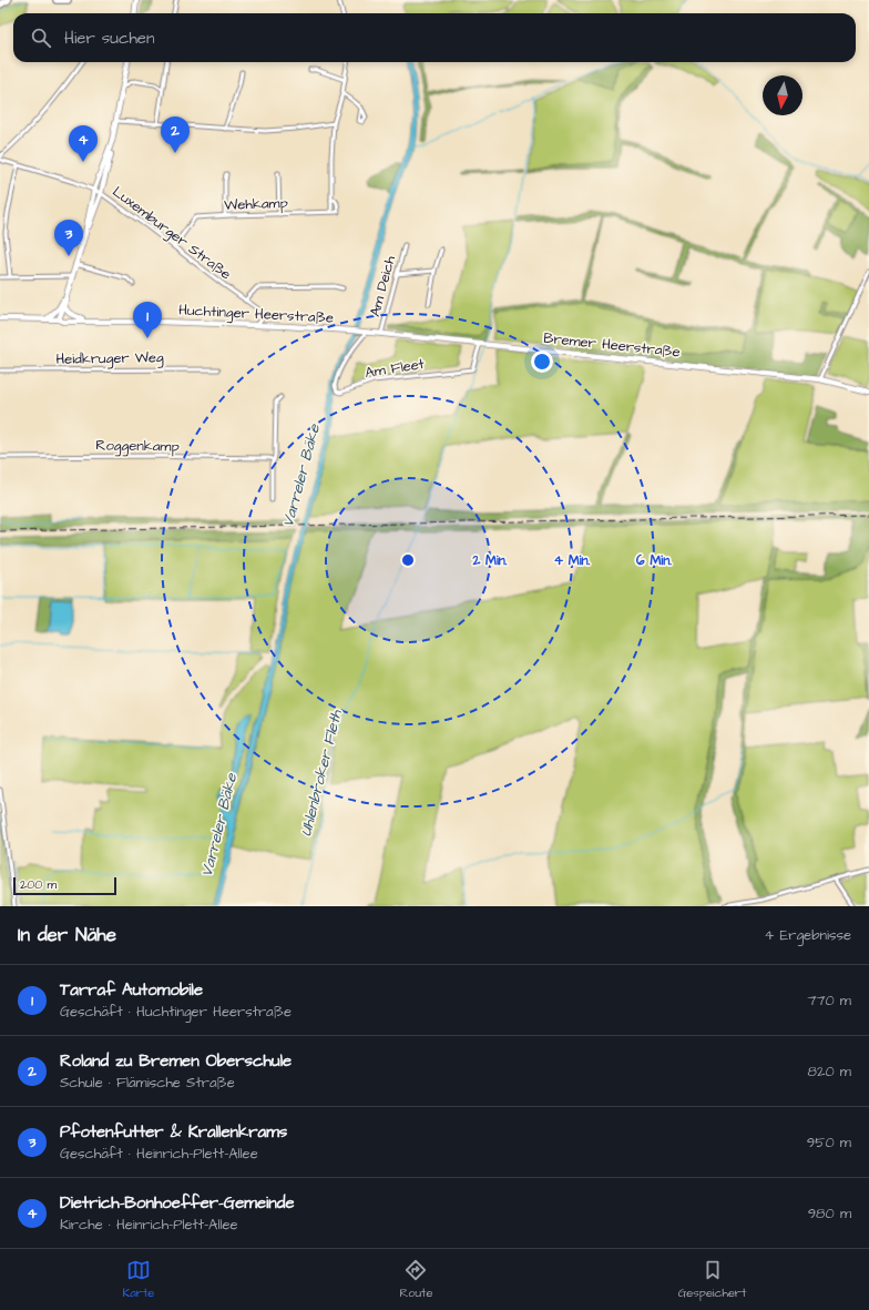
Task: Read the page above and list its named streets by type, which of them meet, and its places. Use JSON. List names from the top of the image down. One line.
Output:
{"streets":{"main road":["Huchtinger Heerstraße","Bremer Heerstraße"],"street":["Wehkamp","Luxemburger Straße","Am Deich","Heidkruger Weg","Am Fleet","Roggenkamp"]},"crossings":[["Wehkamp","Luxemburger Straße"],["Luxemburger Straße","Huchtinger Heerstraße"],["Am Deich","Bremer Heerstraße"],["Huchtinger Heerstraße","Bremer Heerstraße"],["Bremer Heerstraße","Am Fleet"]],"water":["Varreler Bäke","Uhlenbroker Fleth"],"scale_bar":"200 m","north":"bottom","page":{"search":"Hier suchen","pins":["2","4","3","1"],"scale":"200 m","heading":["In der Nähe","4 Ergebnisse"],"list":[{"mark":"1","name":"Tarraf Automobile","note":"Geschäft · Huchtinger Heerstraße","value":"770 m"},{"mark":"2","name":"Roland zu Bremen Oberschule","note":"Schule · Flämische Straße","value":"820 m"},{"mark":"3","name":"Pfotenfutter & Krallenkrams","note":"Geschäft · Heinrich-Plett-Allee","value":"950 m"},{"mark":"4","name":"Dietrich-Bonhoeffer-Gemeinde","note":"Kirche · Heinrich-Plett-Allee","value":"980 m"}],"nav":["Karte","Route","Gespeichert"]},"rings":["2 Min.","4 Min.","6 Min."]}
